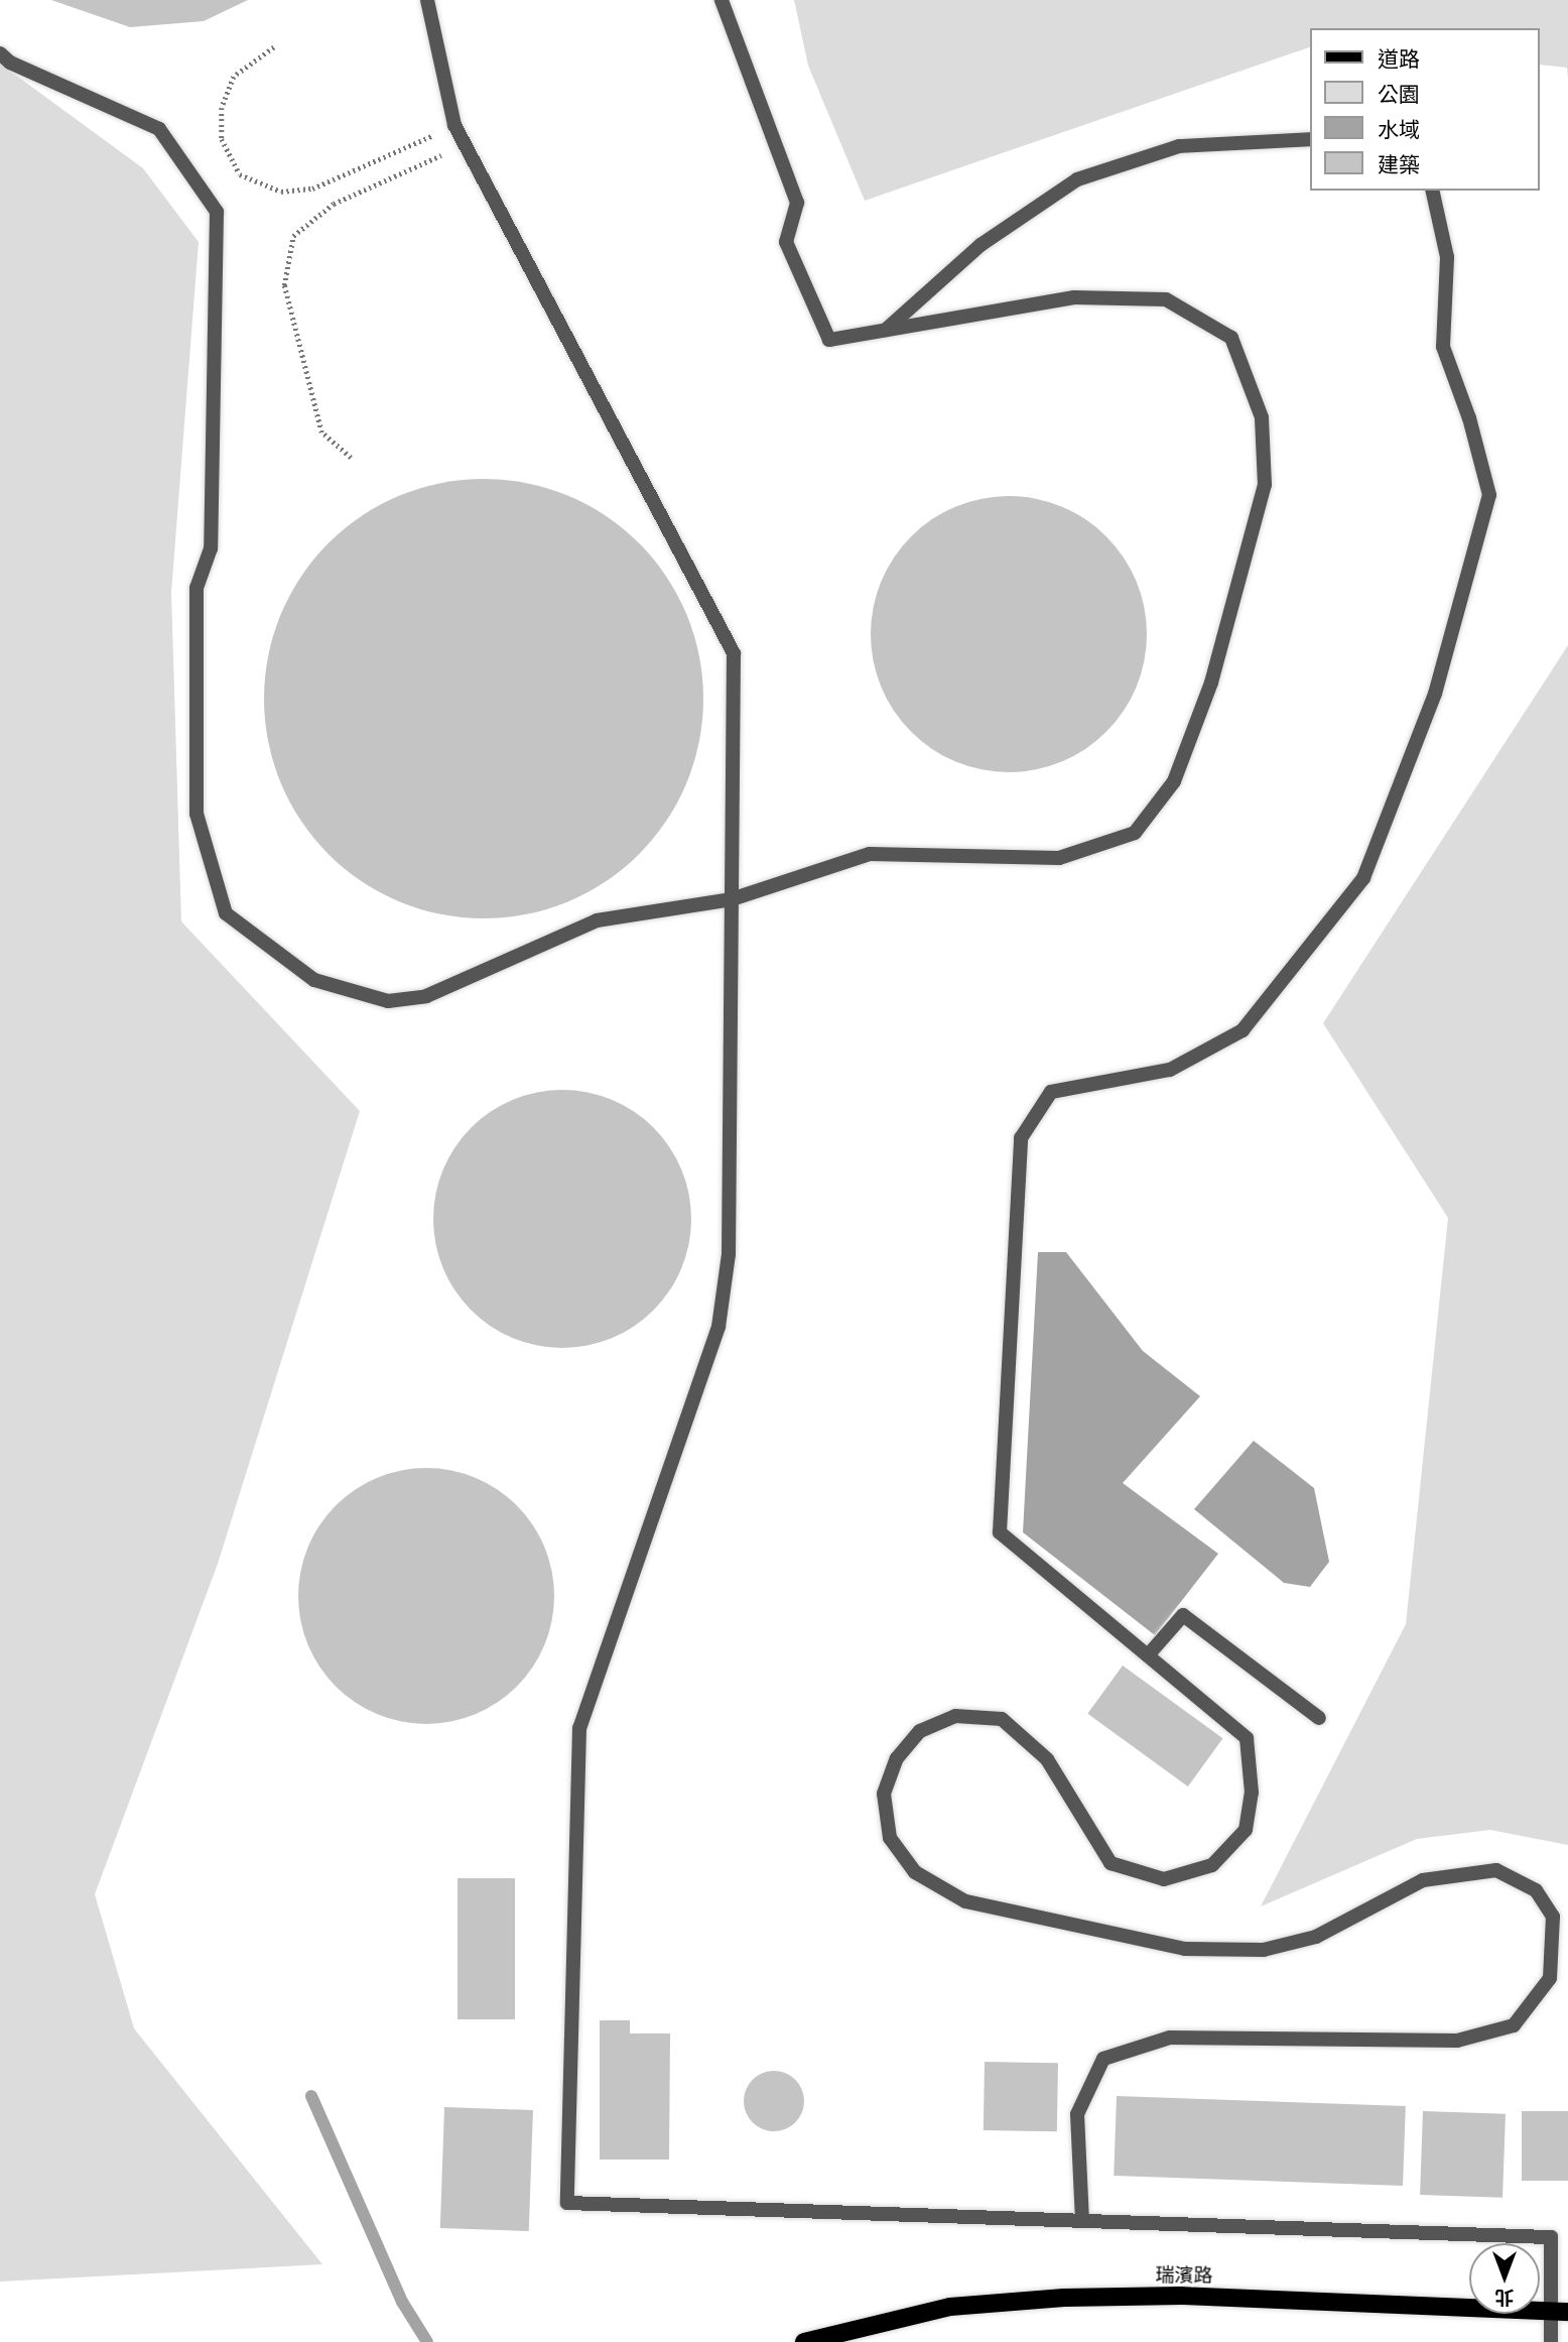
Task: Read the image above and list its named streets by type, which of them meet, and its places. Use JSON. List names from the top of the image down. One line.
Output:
{"streets":{"main road":["瑞濱路"]},"legend":["道路","公園","水域","建築"],"north":"bottom"}
